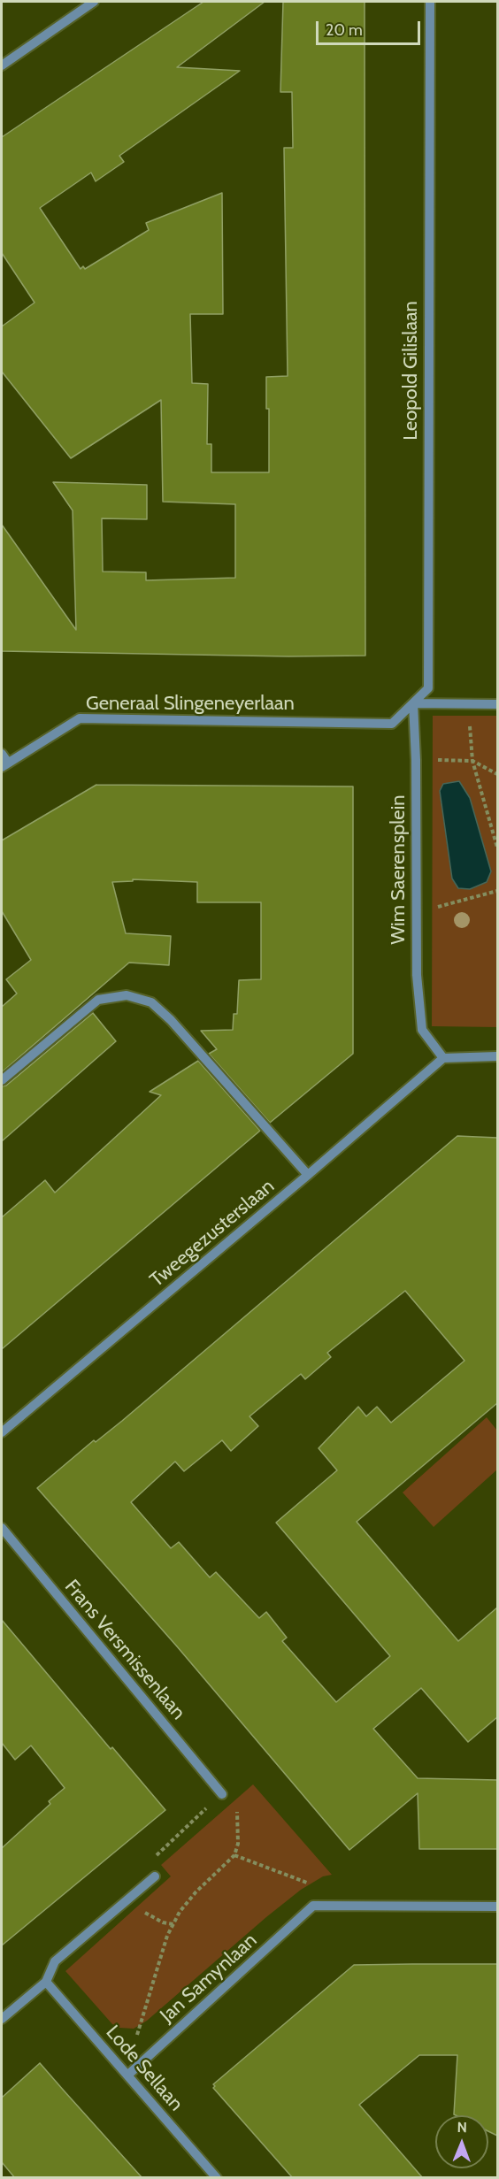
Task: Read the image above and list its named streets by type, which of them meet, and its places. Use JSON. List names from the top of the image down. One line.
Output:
{"streets":{"street":["Leopold Gilislaan","Generaal Slingeneyerlaan","Wim Saerensplein","Tweegezusterslaan","Frans Versmissenlaan","Jan Samynlaan","Lode Sellaan"]},"crossings":[["Leopold Gilislaan","Generaal Slingeneyerlaan"],["Leopold Gilislaan","Wim Saerensplein"],["Wim Saerensplein","Tweegezusterslaan"],["Jan Samynlaan","Lode Sellaan"]],"scale_bar":"20 m","north":"top"}
